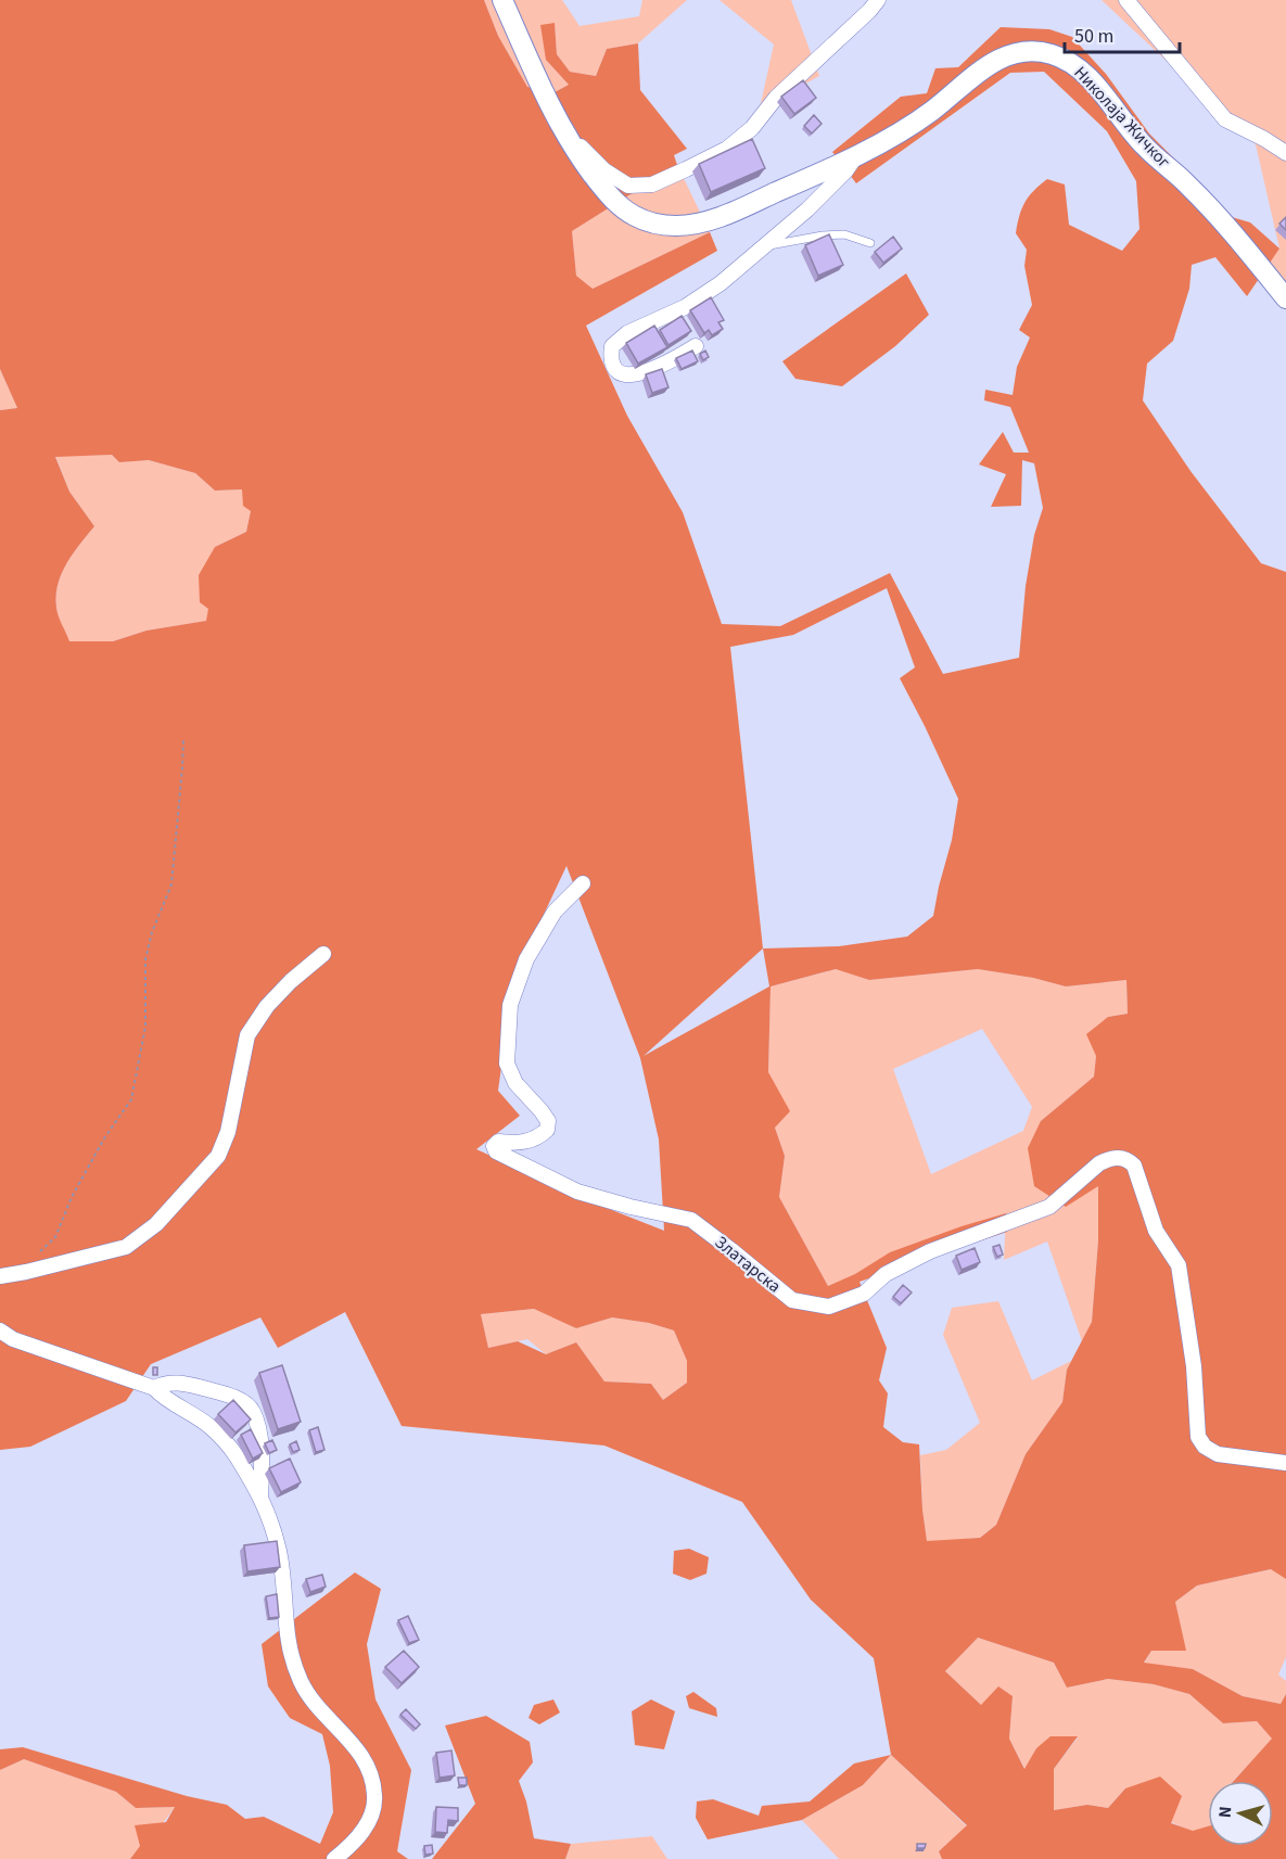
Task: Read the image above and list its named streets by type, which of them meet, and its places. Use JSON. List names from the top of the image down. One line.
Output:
{"streets":{"street":["Николаја Жичког","Златарска"]},"scale_bar":"50 m","north":"left"}
